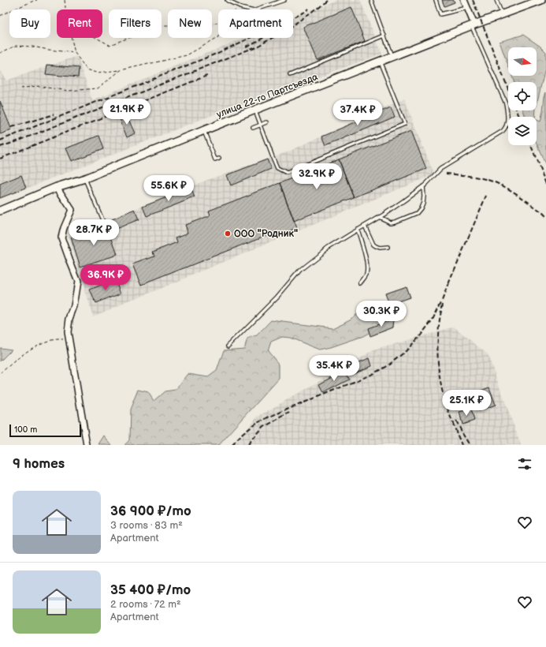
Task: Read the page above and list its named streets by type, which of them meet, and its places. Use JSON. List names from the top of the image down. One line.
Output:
{"streets":{"street":["улица 22-го Партсъезда"]},"places":["ООО \"Родник\""],"scale_bar":"100 m","north":"right","page":{"chip":["Buy","Rent","Filters","New","Apartment"],"price":["21.9K ₽","37.4K ₽","32.9K ₽","55.6K ₽","28.7K ₽","36.9K ₽","30.3K ₽","35.4K ₽","25.1K ₽"],"scale":"100 m","heading":"9 homes","list":[{"name":"36 900 ₽/mo","note":"3 rooms · 83 m² · Apartment"},{"name":"35 400 ₽/mo","note":"2 rooms · 72 m² · Apartment"}]}}
